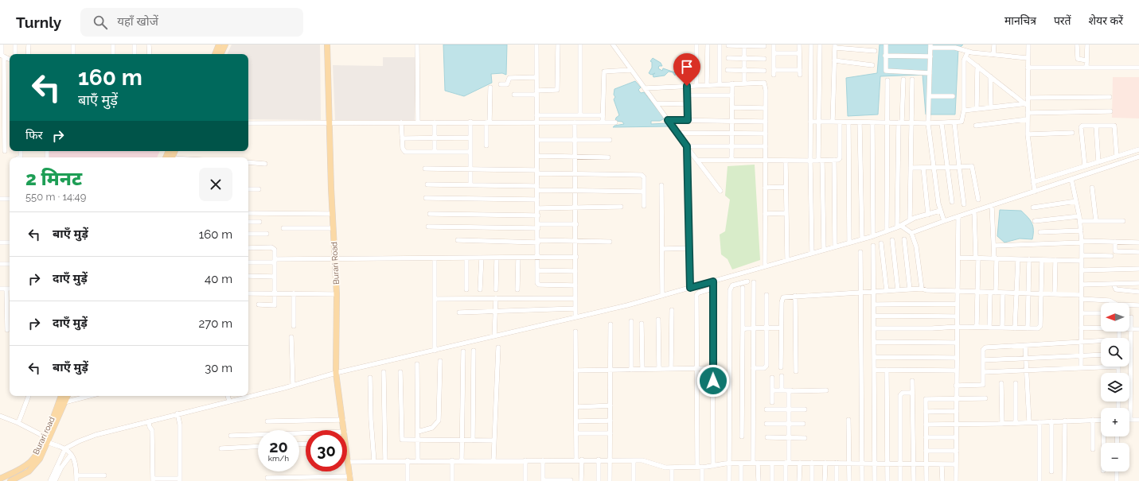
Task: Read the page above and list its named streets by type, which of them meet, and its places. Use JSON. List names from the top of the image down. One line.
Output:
{"streets":{"main road":["Burari Road","Burari road"]},"north":"left","page":{"header":"Turnly","search":"यहाँ खोजें","nav":["मानचित्र","परतें","शेयर करें"],"turn":["160 m","बाएँ मुड़ें"],"then":"फिर","heading":["2 मिनट","550 m · 14:49"],"list":[{"name":"बाएँ मुड़ें","value":"160 m"},{"name":"दाएँ मुड़ें","value":"40 m"},{"name":"दाएँ मुड़ें","value":"270 m"},{"name":"बाएँ मुड़ें","value":"30 m"}],"map_buttons":["+","−"],"speed":"20 km/h","limit":"30"}}
